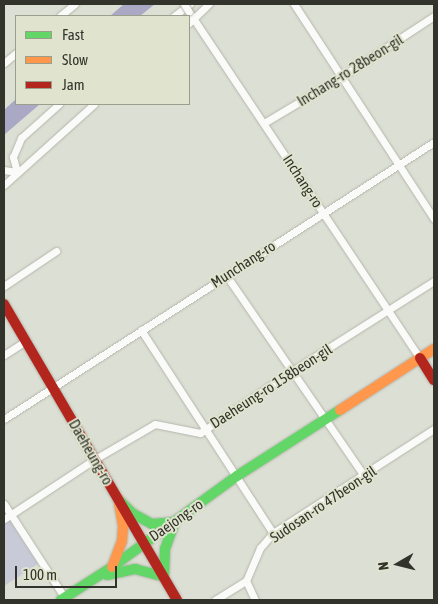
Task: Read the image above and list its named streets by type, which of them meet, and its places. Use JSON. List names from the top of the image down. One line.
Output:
{"streets":{"main road":["Daeheung-ro","Daejong-ro"],"street":["Inchang-ro 28beon-gil","Inchang-ro","Munchang-ro","Daeheung-ro 158beon-gil","Sudosan-ro 47beon-gil"]},"crossings":[["Inchang-ro 28beon-gil","Inchang-ro"],["Inchang-ro","Munchang-ro"],["Inchang-ro","Daeheung-ro 158beon-gil"],["Inchang-ro","Daejong-ro"],["Munchang-ro","Daeheung-ro"],["Daeheung-ro 158beon-gil","Daeheung-ro"],["Daeheung-ro","Daejong-ro"]],"legend":["Fast","Slow","Jam"],"scale_bar":"100 m","north":"left"}
